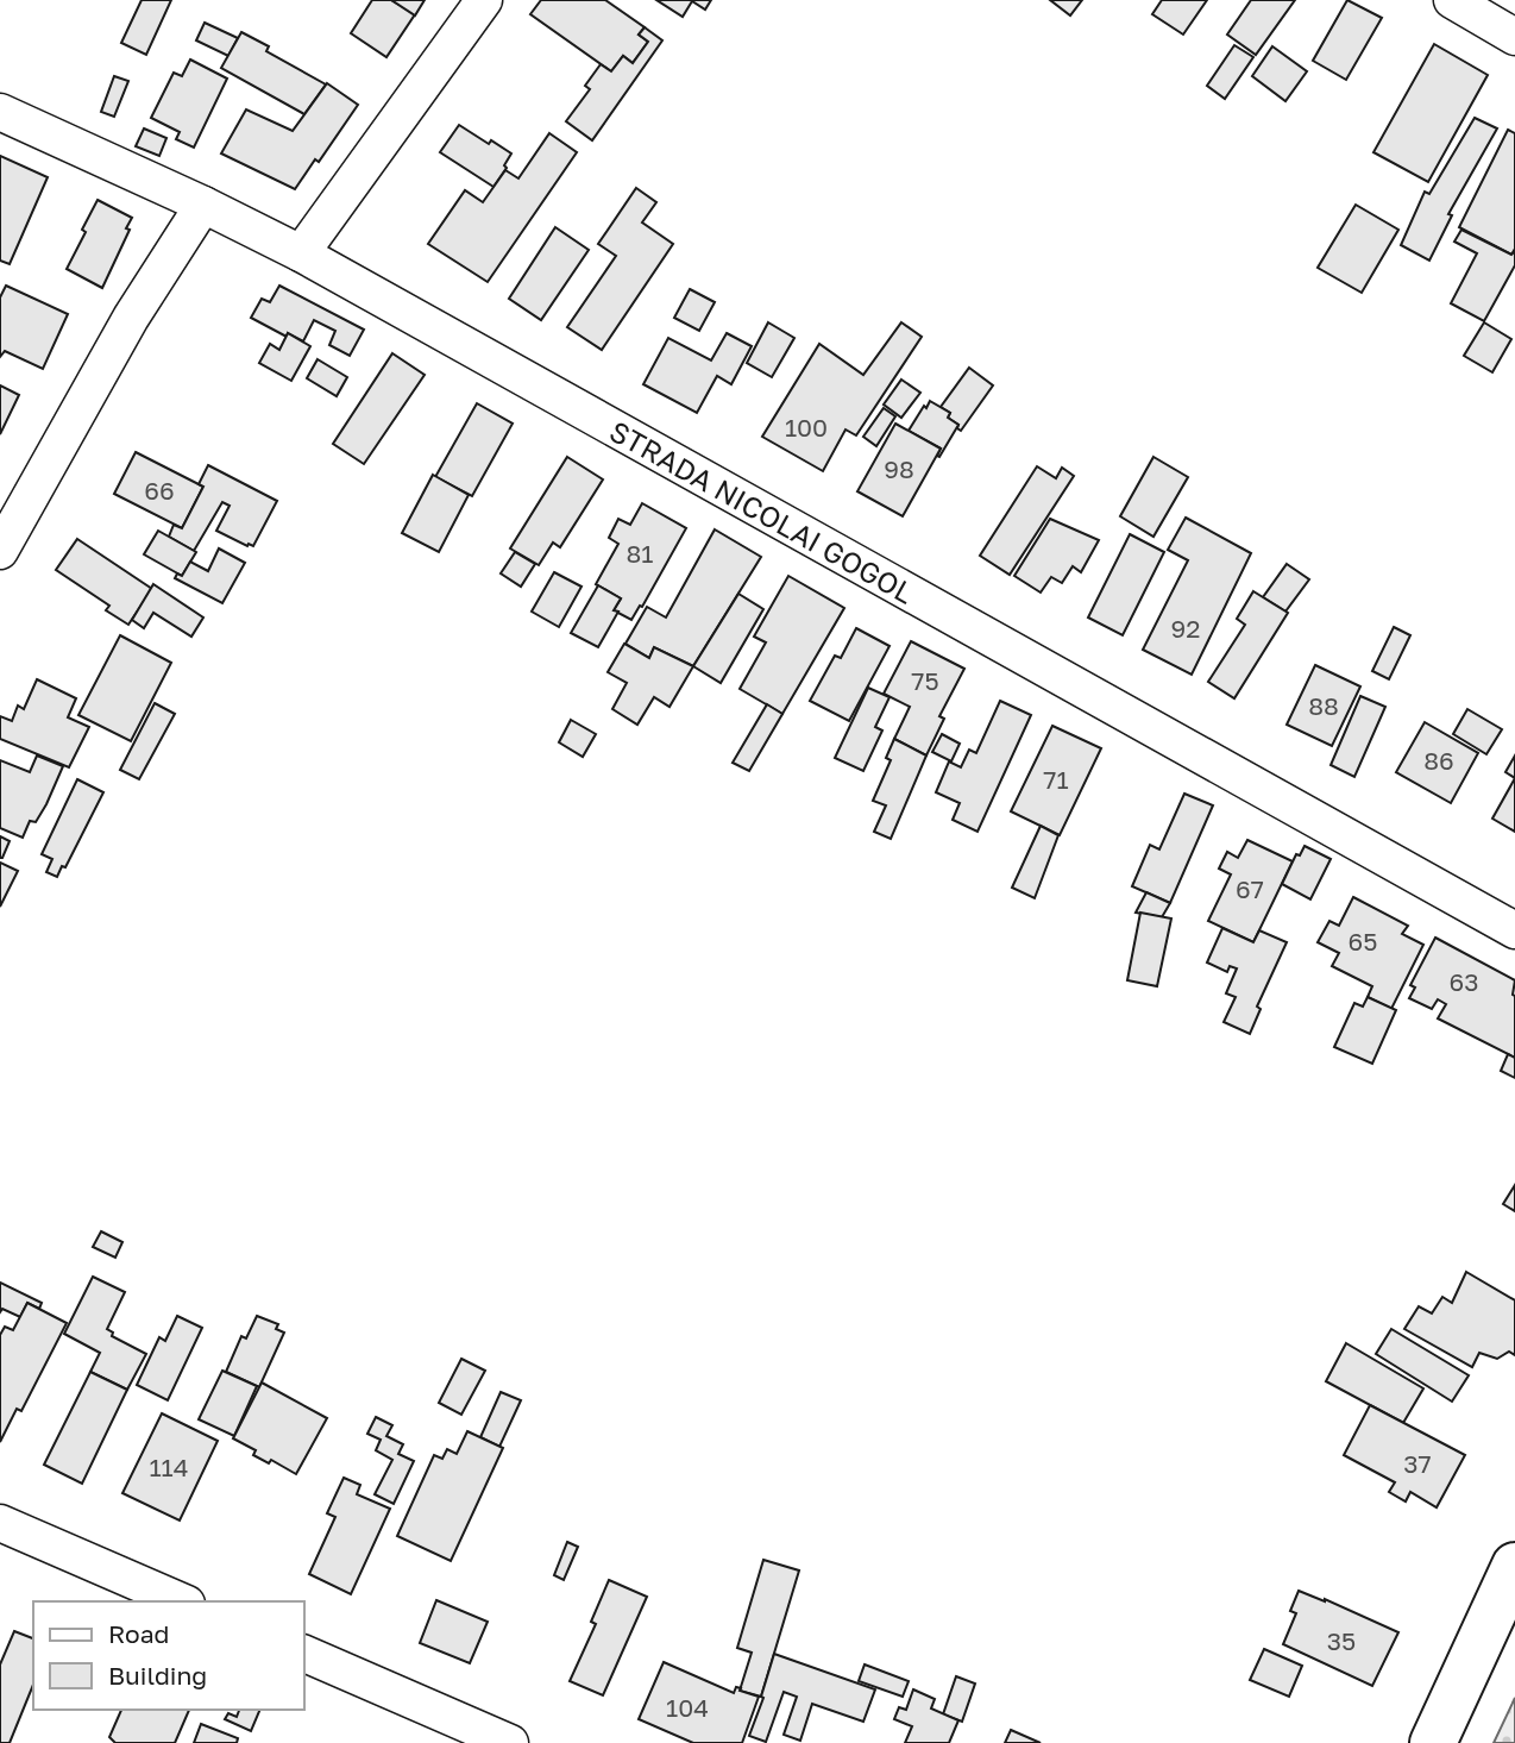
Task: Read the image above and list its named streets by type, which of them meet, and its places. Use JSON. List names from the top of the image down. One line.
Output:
{"streets":{"street":["STRADA NICOLAI GOGOL"]},"house_numbers":["100","98","66","81","92","75","88","86","71","67","65","63","37","114","35","104"],"legend":["Road","Building"]}
